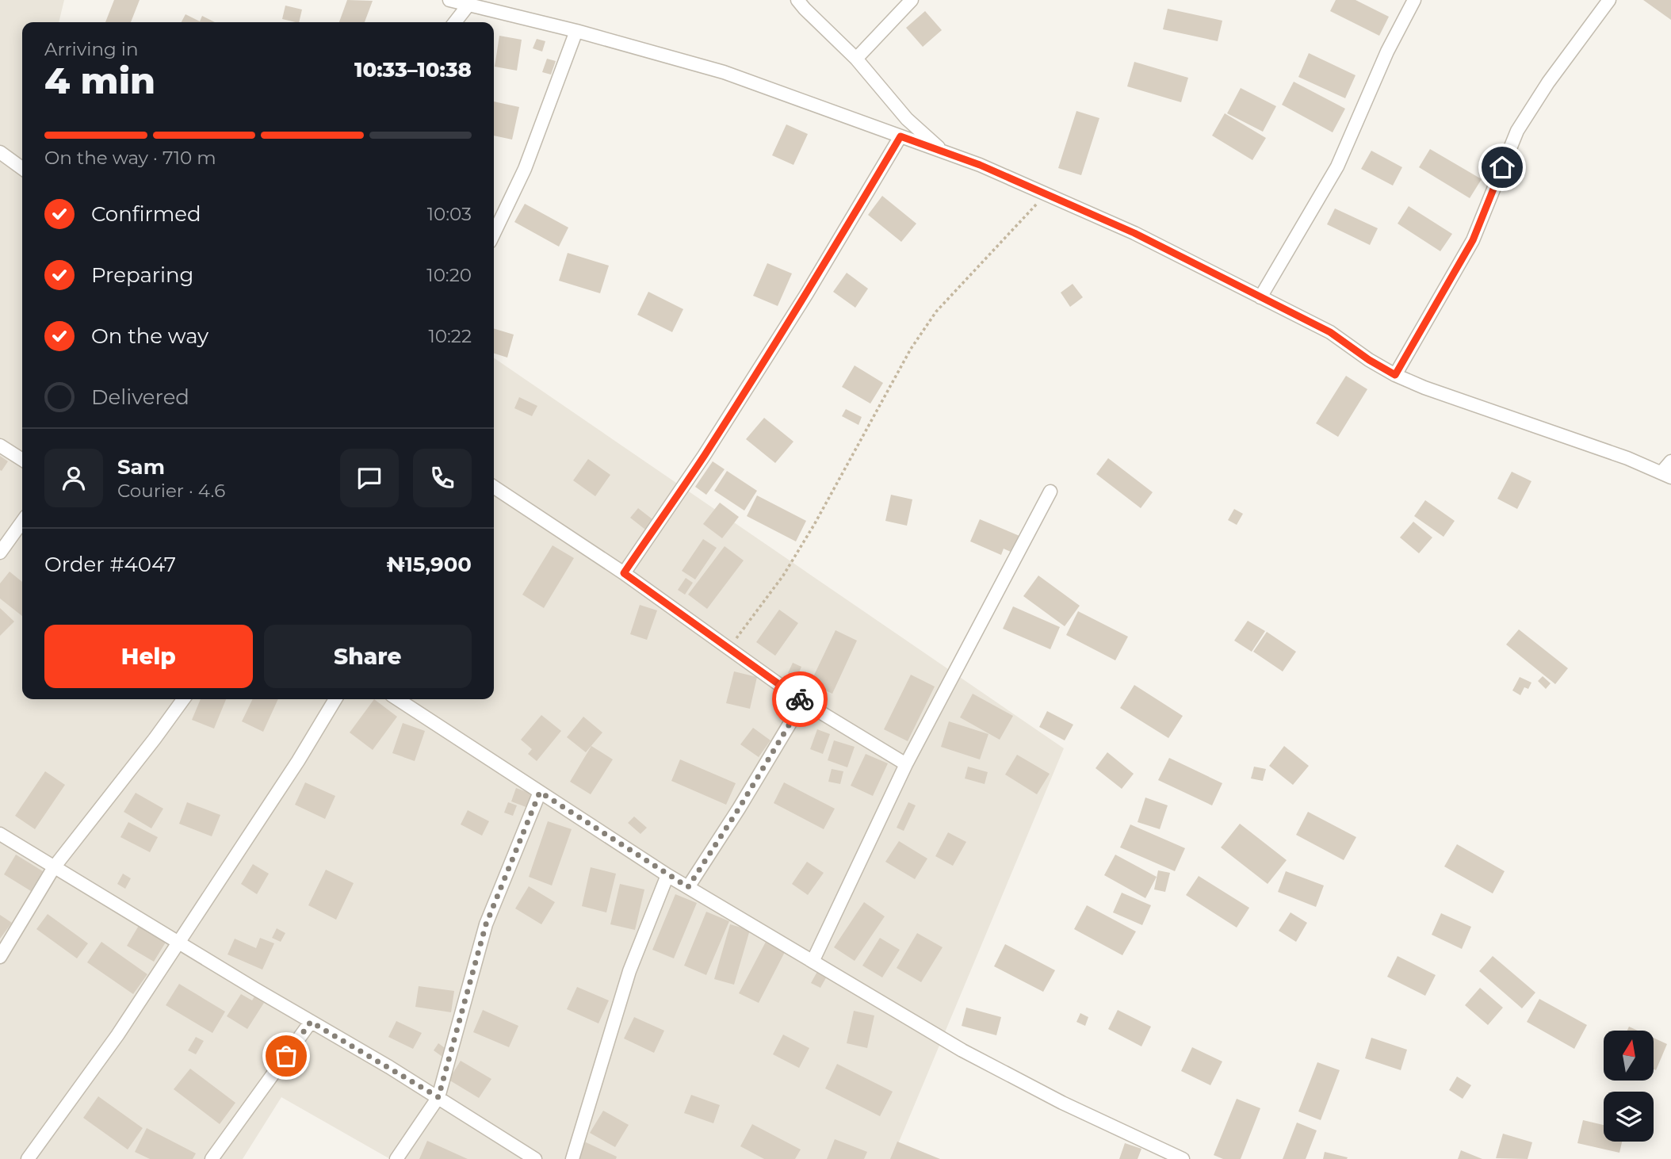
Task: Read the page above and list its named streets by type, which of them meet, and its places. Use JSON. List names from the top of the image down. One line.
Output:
{"north":"top","page":{"heading":["4 min","Arriving in","10:33–10:38"],"panel":["Sam","Courier · 4.6","Order #4047","₦15,900"],"bar":"On the way · 710 m","list":[["Confirmed","10:03"],["Preparing","10:20"],["On the way","10:22"],"Delivered"],"buttons":["Help","Share"]}}
